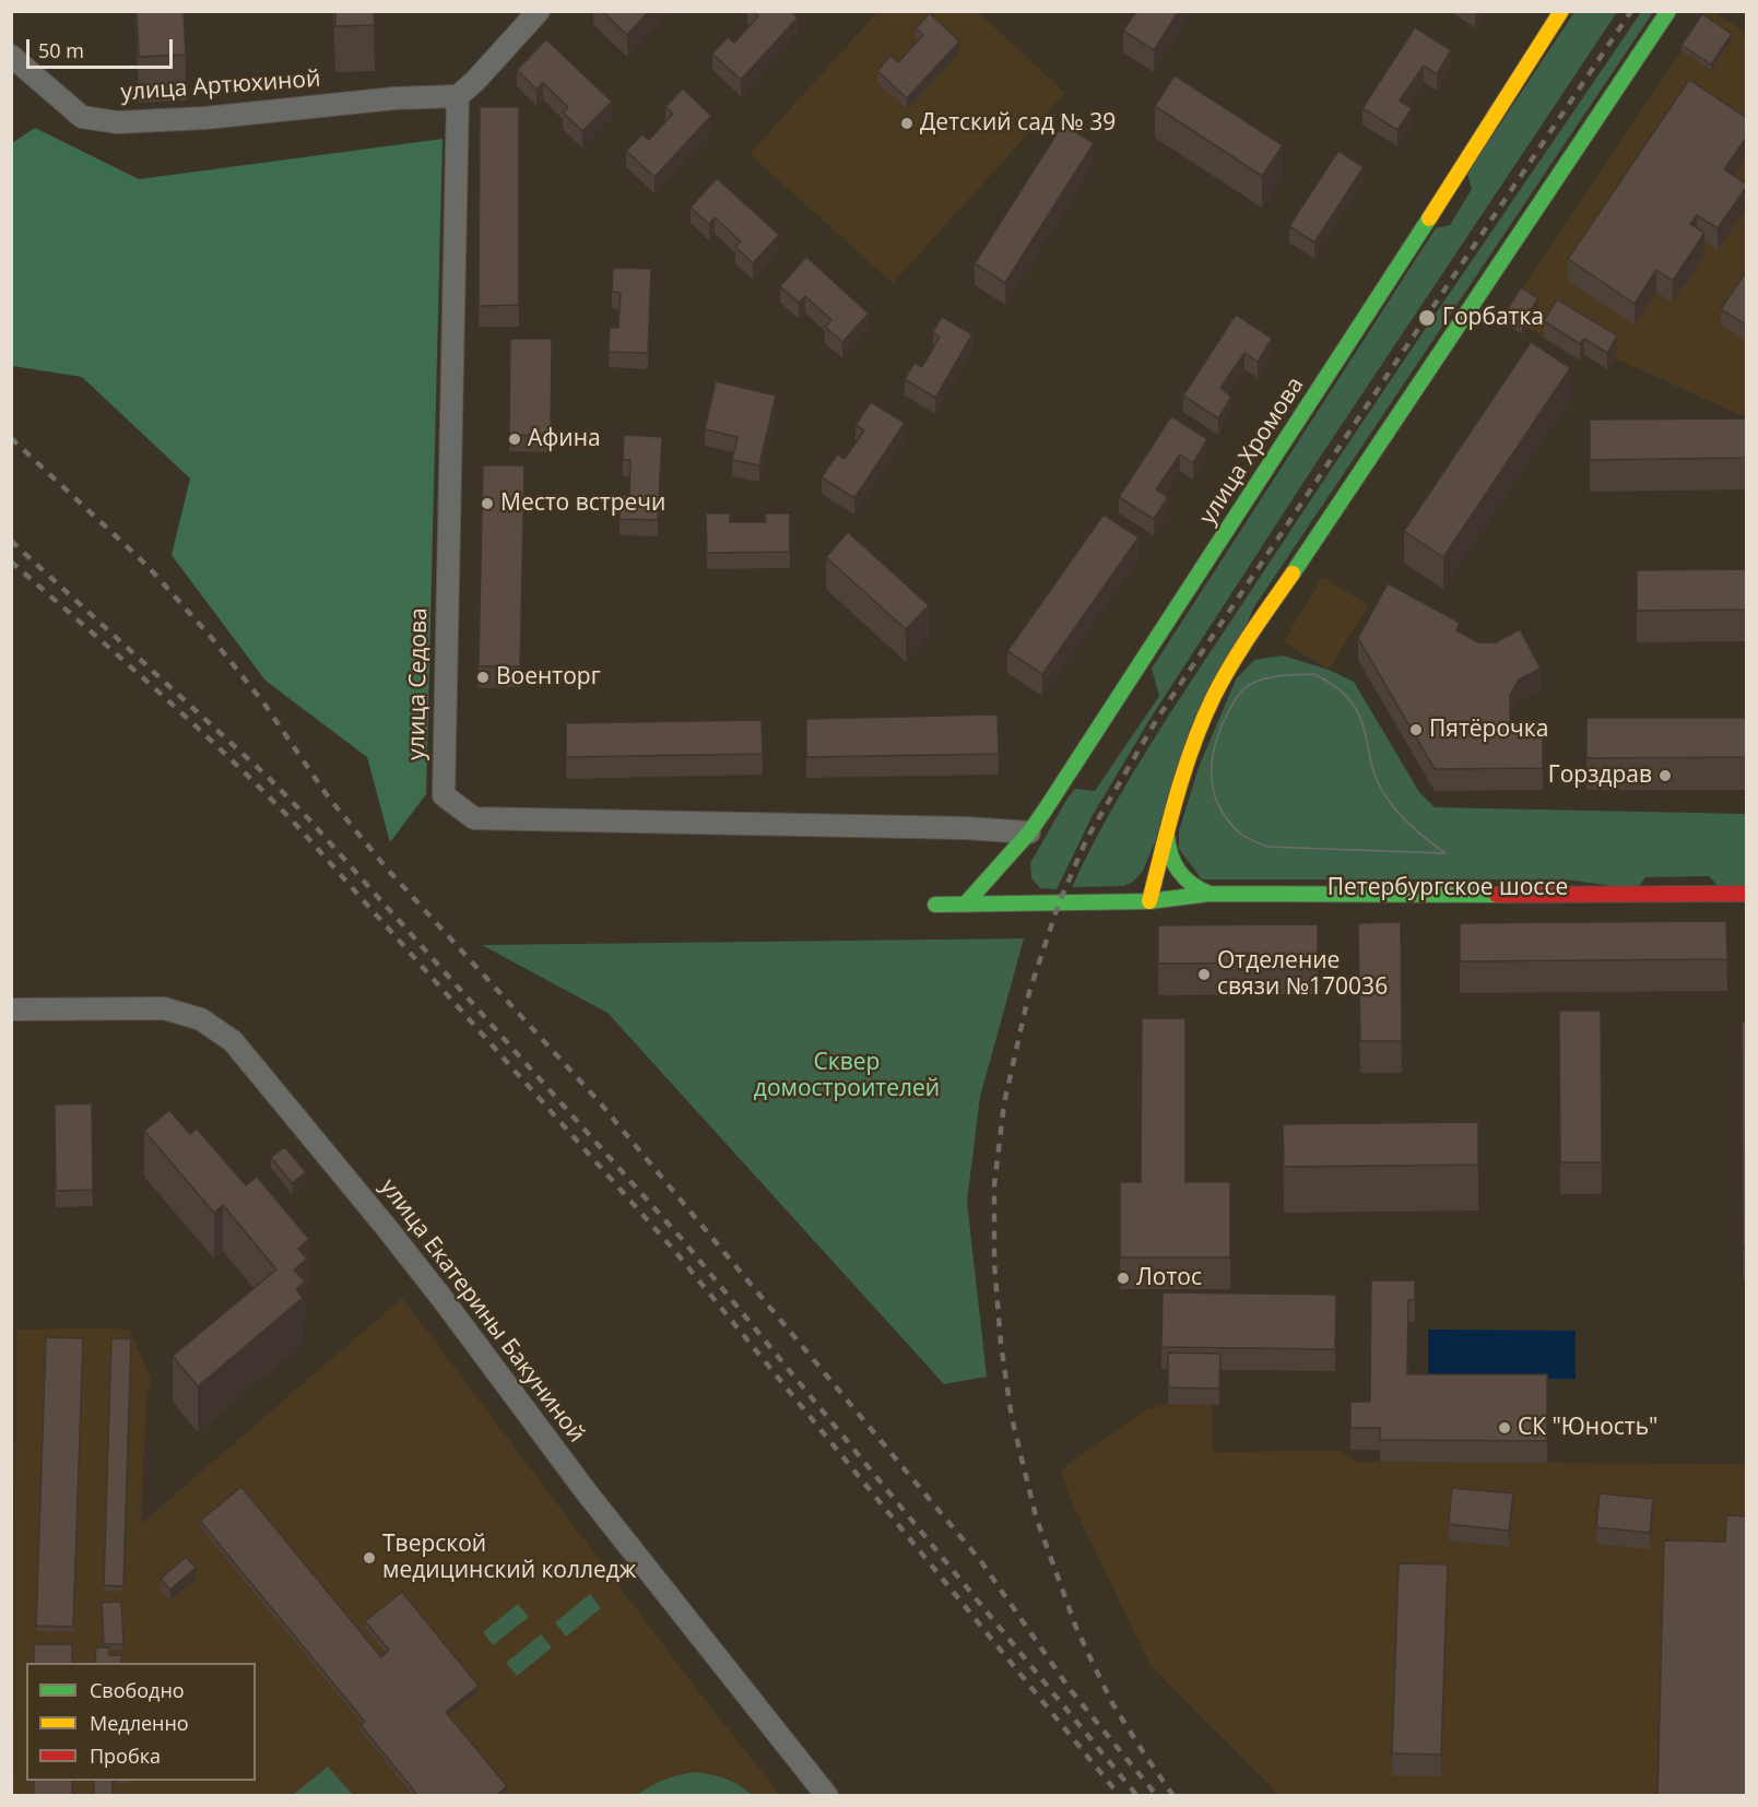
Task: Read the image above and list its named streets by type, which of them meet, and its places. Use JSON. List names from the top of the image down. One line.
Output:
{"streets":{"street":["улица Артюхиной","улица Хромова","улица Седова","Петербургское шоссе","улица Екатерины Бакуниной"]},"crossings":[["улица Артюхиной","улица Седова"],["улица Хромова","улица Седова"],["улица Хромова","Петербургское шоссе"]],"parks":["Сквер домостроителей"],"places":["Детский сад № 39","Горбатка","Афина","Место встречи","Военторг","Пятёрочка","Горздрав","Отделение связи №170036","Лотос","СК \"Юность\"","Тверской медицинский колледж"],"legend":["Свободно","Медленно","Пробка"],"scale_bar":"50 m"}
